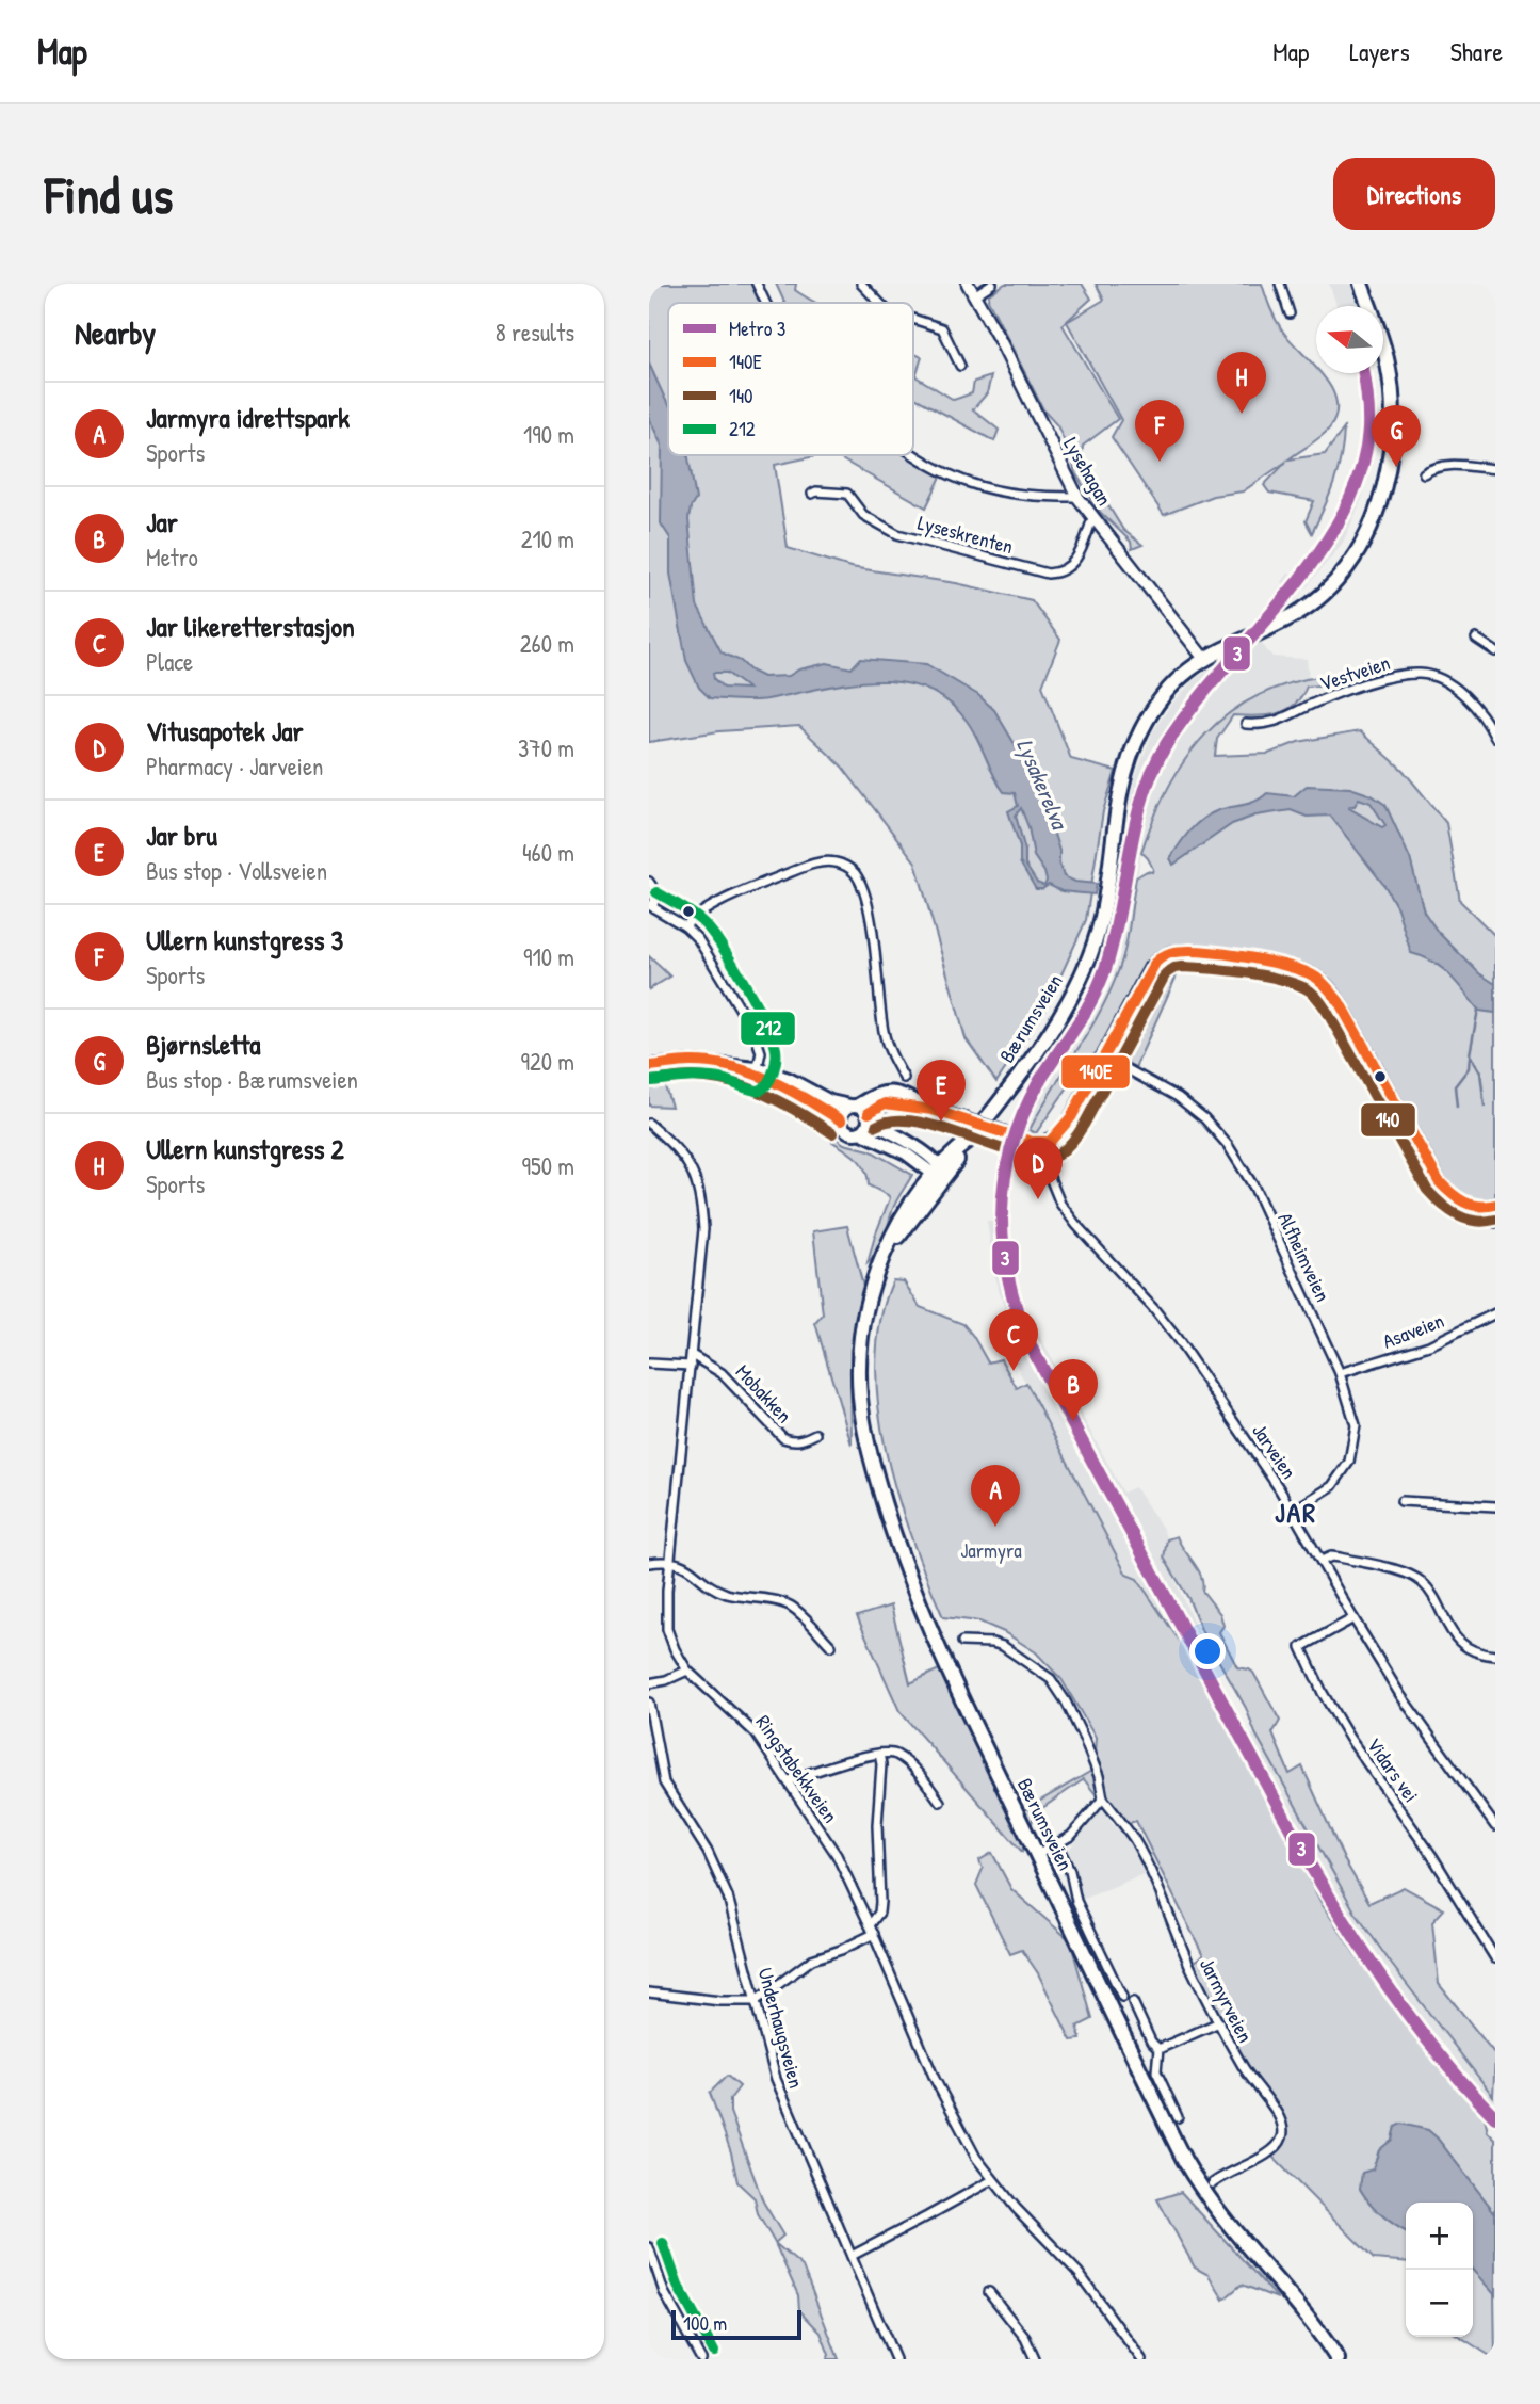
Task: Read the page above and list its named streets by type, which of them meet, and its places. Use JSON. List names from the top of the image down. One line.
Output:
{"streets":{"main road":["Bærumsveien"],"street":["Lysehagan","Lyseskrenten","Vestveien","Alfheimveien","Asaveien","Mobakken","Jarveien","Ringstabekkveien","Vidars vei","Jarmyrveien","Underhaugsveien"]},"crossings":[["Lysehagan","Lyseskrenten"],["Lysehagan","Bærumsveien"],["Alfheimveien","Asaveien"],["Alfheimveien","Jarveien"],["Mobakken","Ringstabekkveien"],["Jarveien","Vidars vei"]],"districts":["JAR"],"water":["Lysakerelva"],"parks":["Jarmyra"],"lines":["metro line 3","transit line 212","transit line 140E","transit line 140"],"legend":["Metro 3","140E","140","212"],"scale_bar":"100 m","north":"left","page":{"header":"Map","nav":["Map","Layers","Share"],"buttons":"Directions","title":"Find us","heading":["Nearby","8 results"],"pins":["H","F","G","E","D","C","B","A"],"list":[{"mark":"A","name":"Jarmyra idrettspark","note":"Sports","value":"190 m"},{"mark":"B","name":"Jar","note":"Metro","value":"210 m"},{"mark":"C","name":"Jar likeretterstasjon","note":"Place","value":"260 m"},{"mark":"D","name":"Vitusapotek Jar","note":"Pharmacy · Jarveien","value":"370 m"},{"mark":"E","name":"Jar bru","note":"Bus stop · Vollsveien","value":"460 m"},{"mark":"F","name":"Ullern kunstgress 3","note":"Sports","value":"910 m"},{"mark":"G","name":"Bjørnsletta","note":"Bus stop · Bærumsveien","value":"920 m"},{"mark":"H","name":"Ullern kunstgress 2","note":"Sports","value":"950 m"}],"map_buttons":["+","−"],"scale":"100 m"}}
